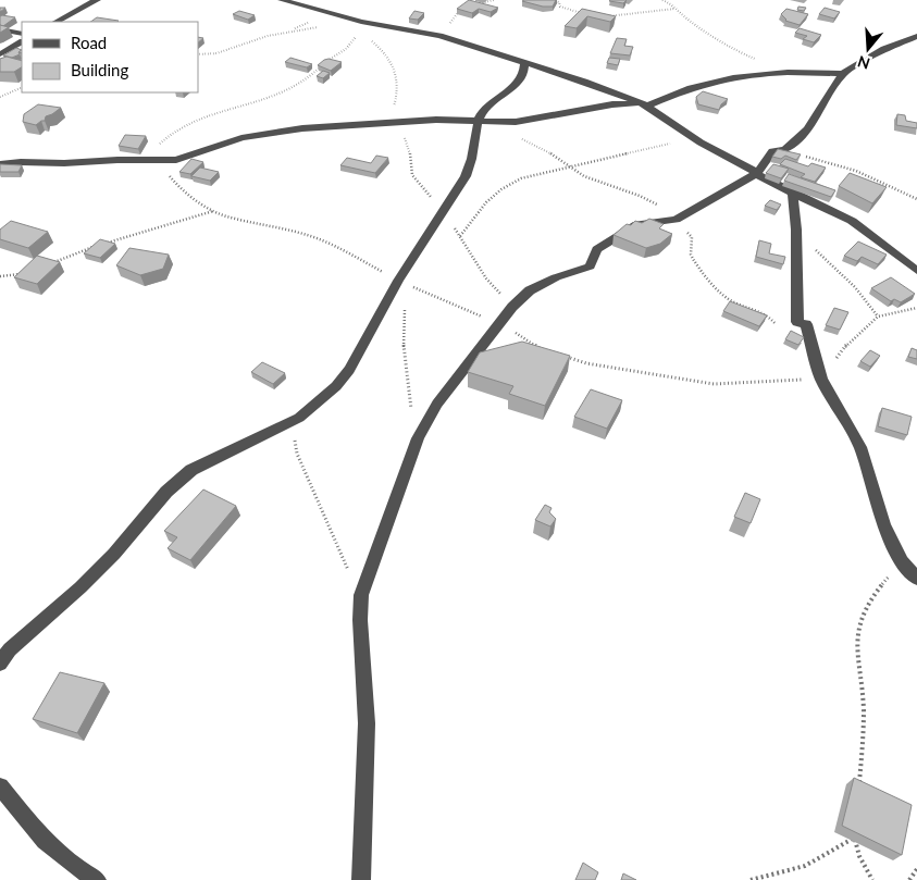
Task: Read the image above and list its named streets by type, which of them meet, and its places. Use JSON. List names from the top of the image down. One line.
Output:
{"legend":["Road","Building"],"north":"bottom"}
